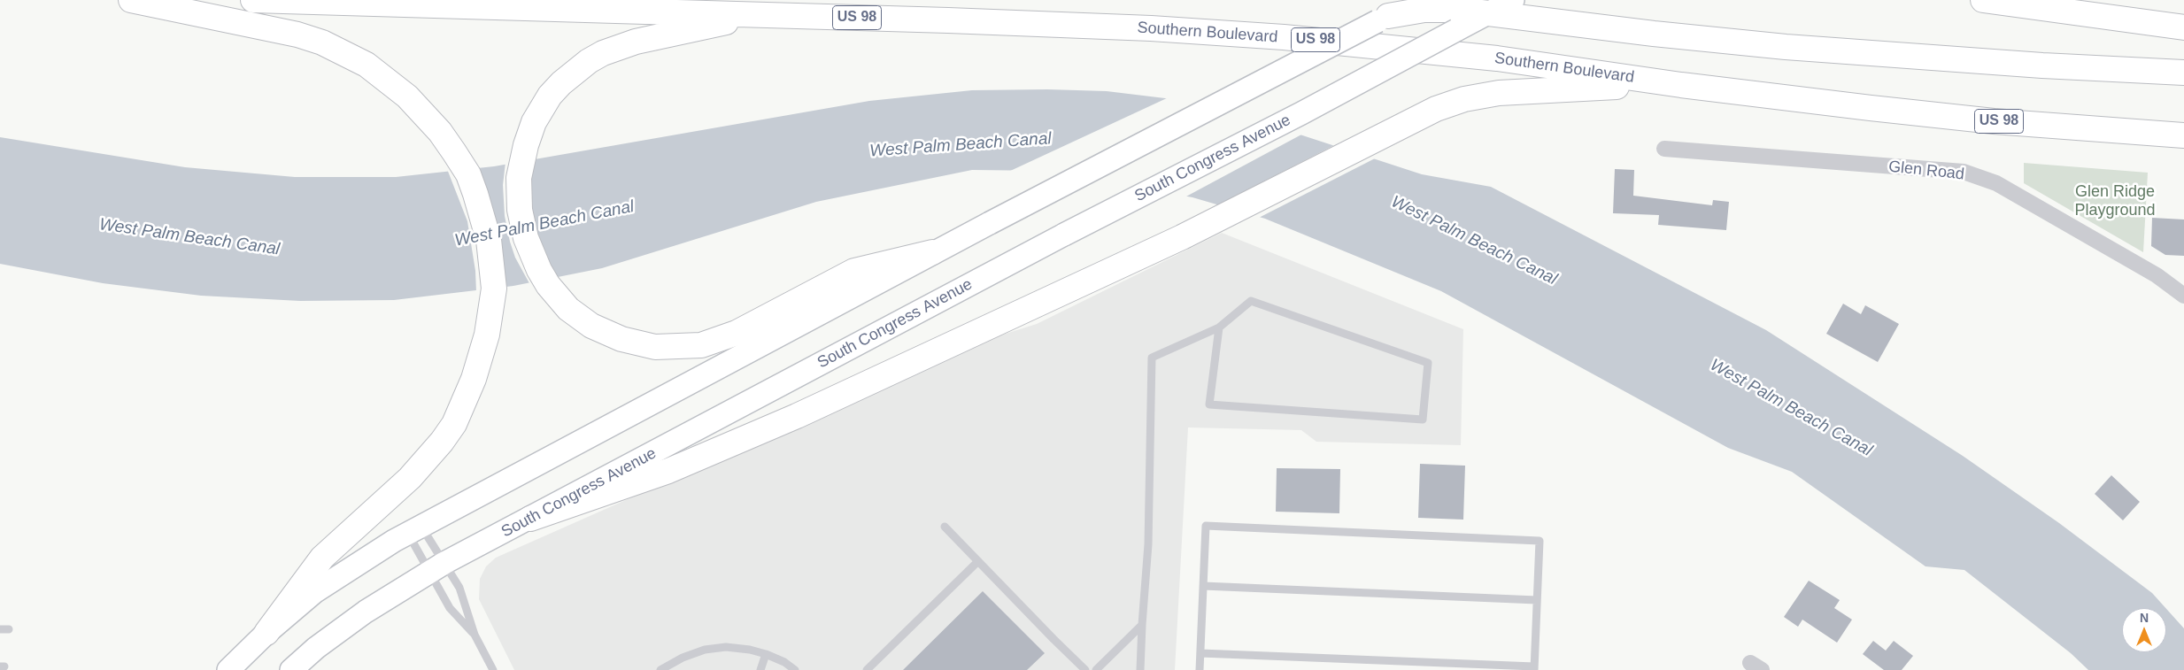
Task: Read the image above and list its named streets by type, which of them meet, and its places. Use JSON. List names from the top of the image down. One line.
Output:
{"streets":{"highway":["US 98","Southern Boulevard"],"main road":["South Congress Avenue"],"street":["Glen Road"]},"water":["West Palm Beach Canal"],"parks":["Glen Ridge Playground"],"north":"top"}
